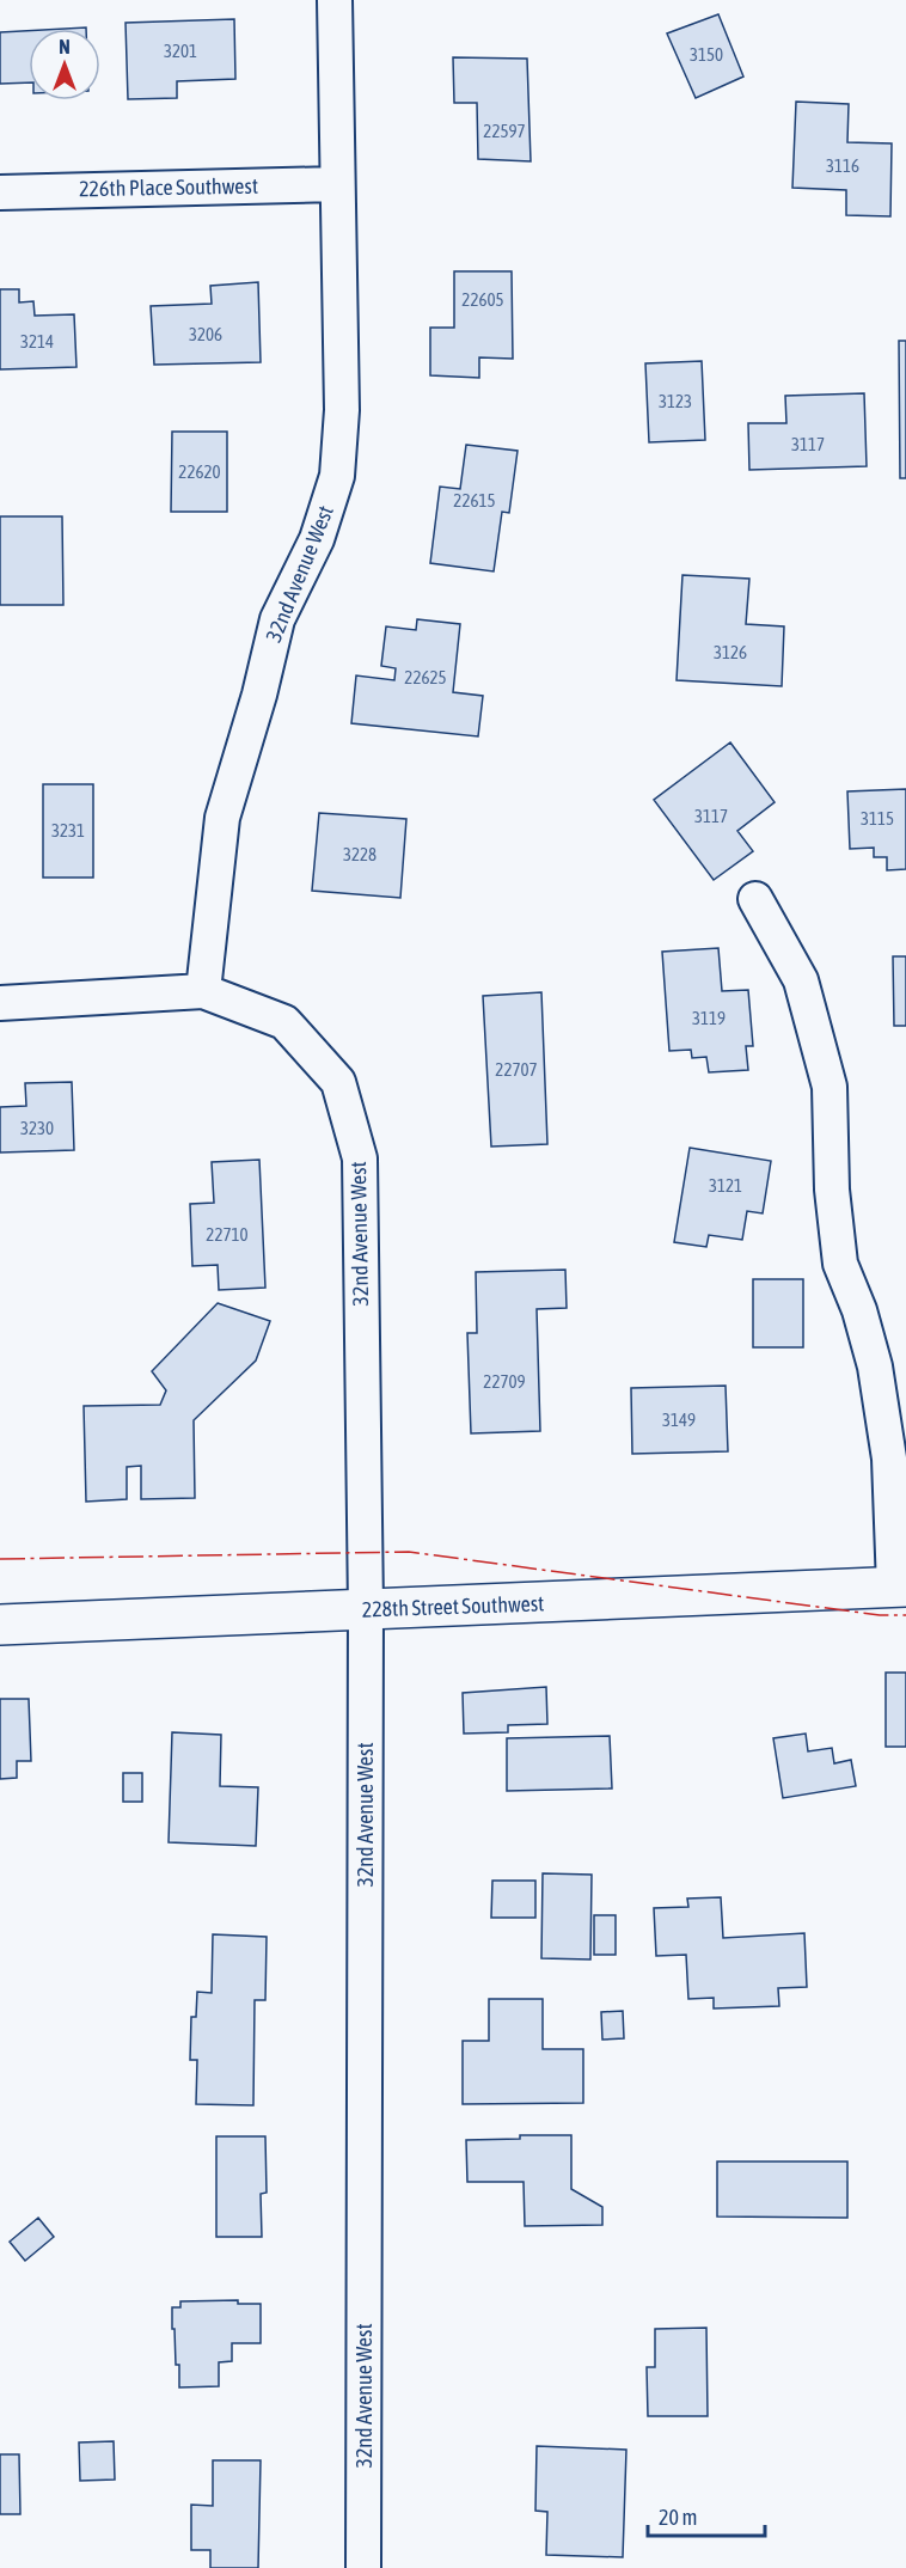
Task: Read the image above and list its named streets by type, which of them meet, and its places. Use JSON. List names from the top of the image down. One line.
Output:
{"streets":{"main road":["228th Street Southwest"],"street":["226th Place Southwest","32nd Avenue West"]},"crossings":[["226th Place Southwest","32nd Avenue West"],["32nd Avenue West","228th Street Southwest"]],"house_numbers":["3201","3150","22597","3116","22605","3206","3214","3123","3117","22620","22615","3126","22625","3117","3115","3231","3228","3119","22707","3230","3121","22710","22709","3149"],"scale_bar":"20 m","north":"top"}
